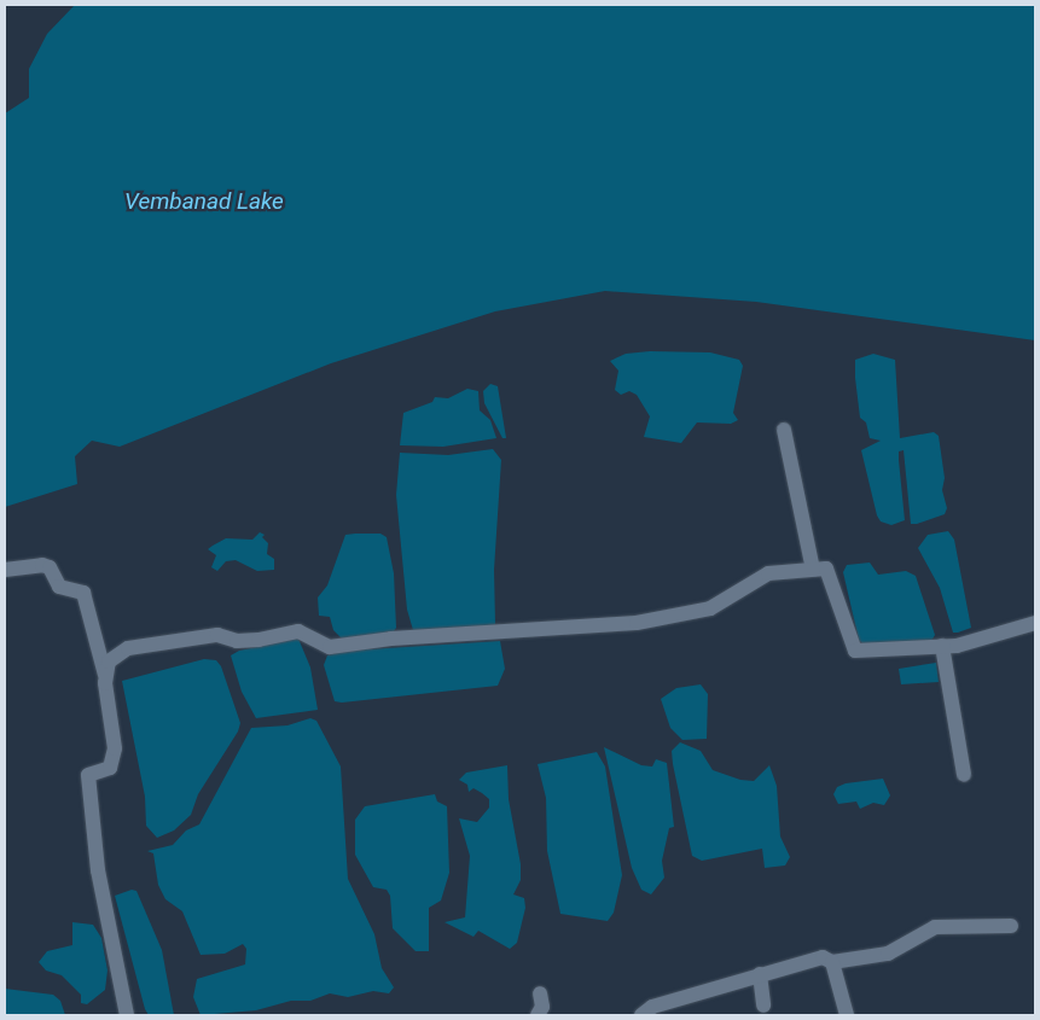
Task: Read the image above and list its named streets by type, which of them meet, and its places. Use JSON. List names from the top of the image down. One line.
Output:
{"water":["Vembanad Lake"]}
